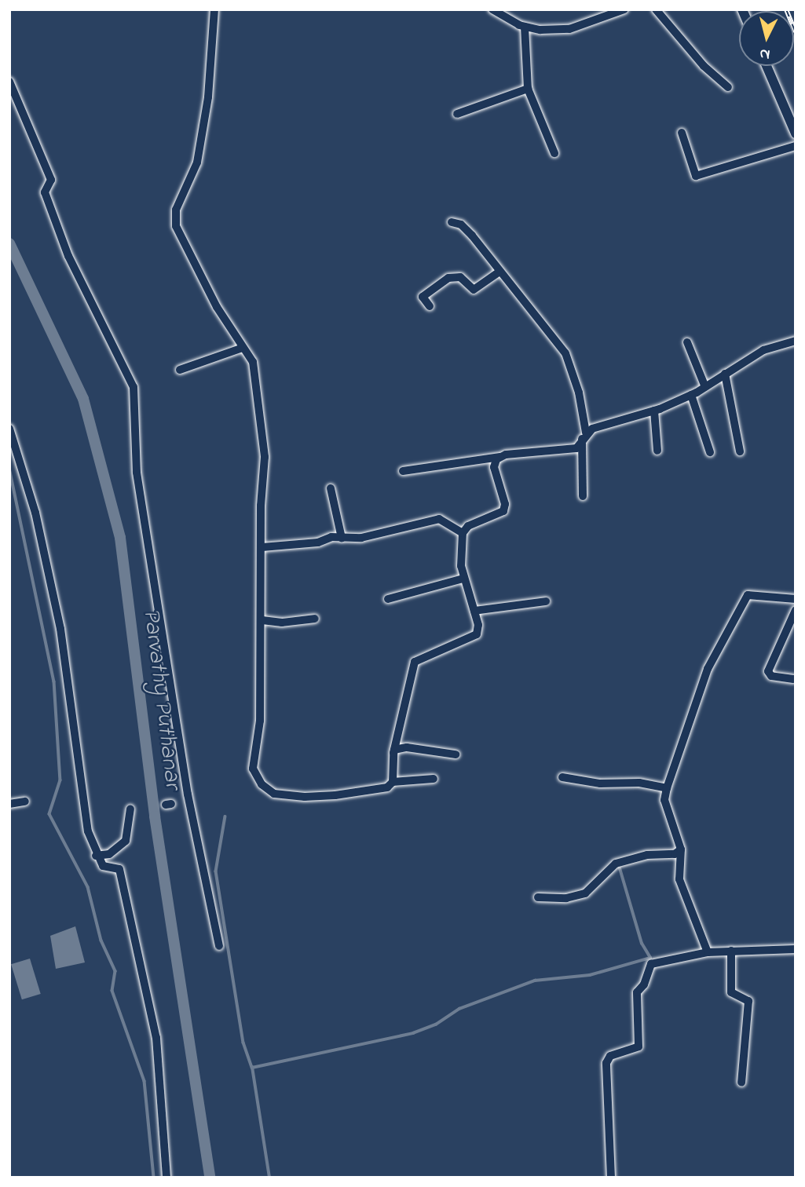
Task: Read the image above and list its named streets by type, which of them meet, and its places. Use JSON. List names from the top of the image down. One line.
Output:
{"water":["Parvathy Puthanar"],"north":"bottom"}
